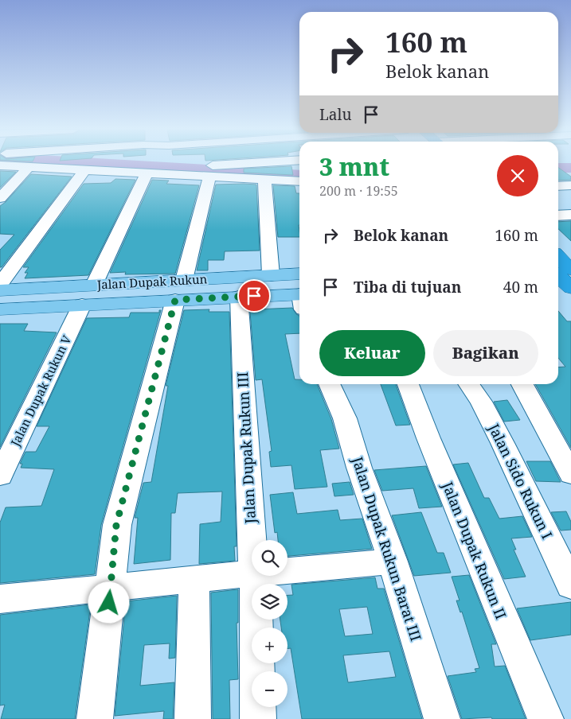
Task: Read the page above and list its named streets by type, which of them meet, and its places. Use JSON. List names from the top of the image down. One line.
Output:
{"streets":{"main road":["Jalan Dupak Rukun"],"street":["Jalan Dupak Rukun V","Jalan Dupak Rukun III","Jalan Sido Rukun I","Jalan Dupak Rukun Barat III","Jalan Dupak Rukun II"]},"crossings":[["Jalan Dupak Rukun","Jalan Dupak Rukun V"],["Jalan Dupak Rukun","Jalan Dupak Rukun III"]],"page":{"turn":["160 m","Belok kanan"],"then":"Lalu","heading":["3 mnt","200 m · 19:55"],"list":[{"name":"Belok kanan","value":"160 m"},{"name":"Tiba di tujuan","value":"40 m"}],"buttons":["Keluar","Bagikan"],"map_buttons":["+","−"]}}
